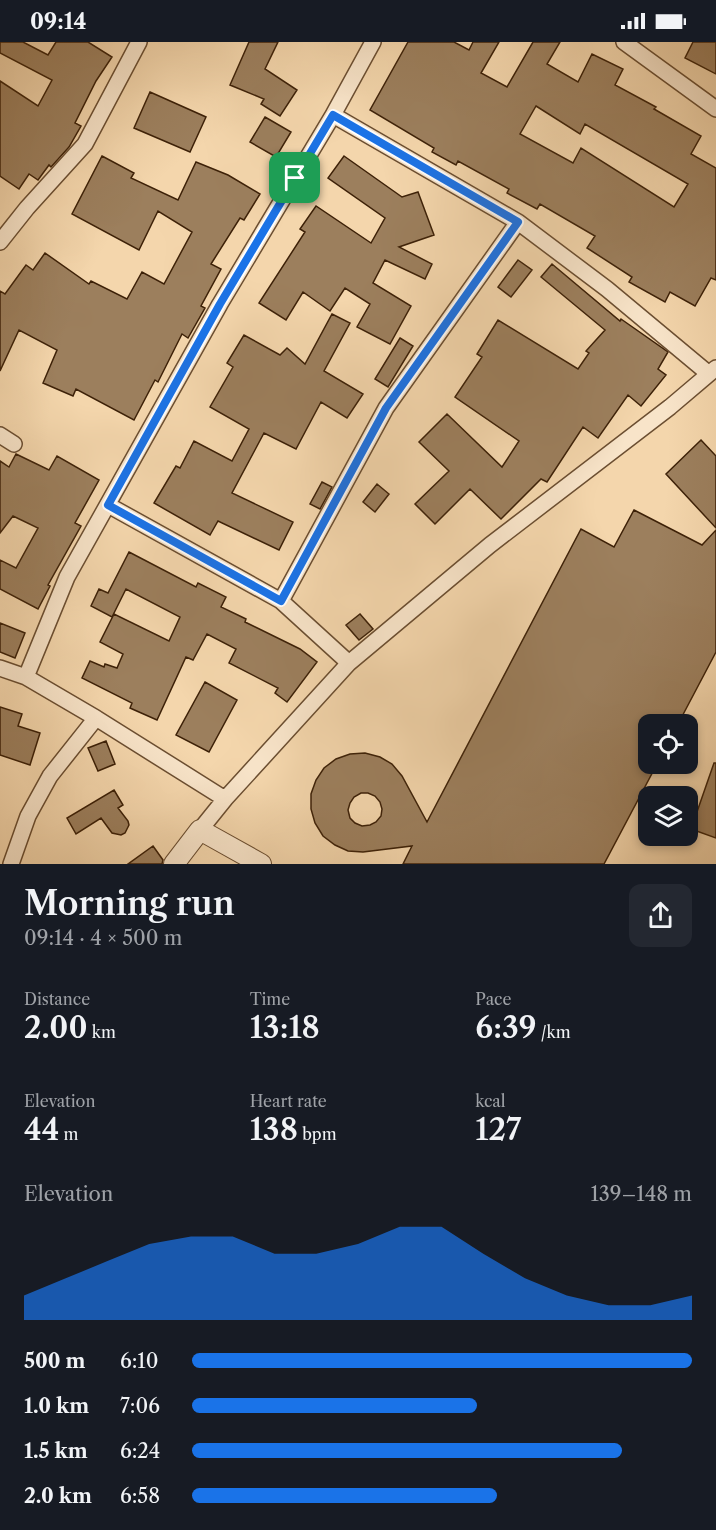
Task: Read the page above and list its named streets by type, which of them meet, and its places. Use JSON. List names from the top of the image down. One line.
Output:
{"page":{"status":"09:14","heading":["Morning run","09:14 · 4 × 500 m"],"stats":[["Distance","2.00 km"],["Time","13:18"],["Pace","6:39 /km"],["Elevation","44 m"],["Heart rate","138 bpm"],["kcal","127"]],"chart":["Elevation","139–148 m"],"list":[{"name":"500 m","note":"6:10"},{"name":"1.0 km","note":"7:06"},{"name":"1.5 km","note":"6:24"},{"name":"2.0 km","note":"6:58"}]}}
